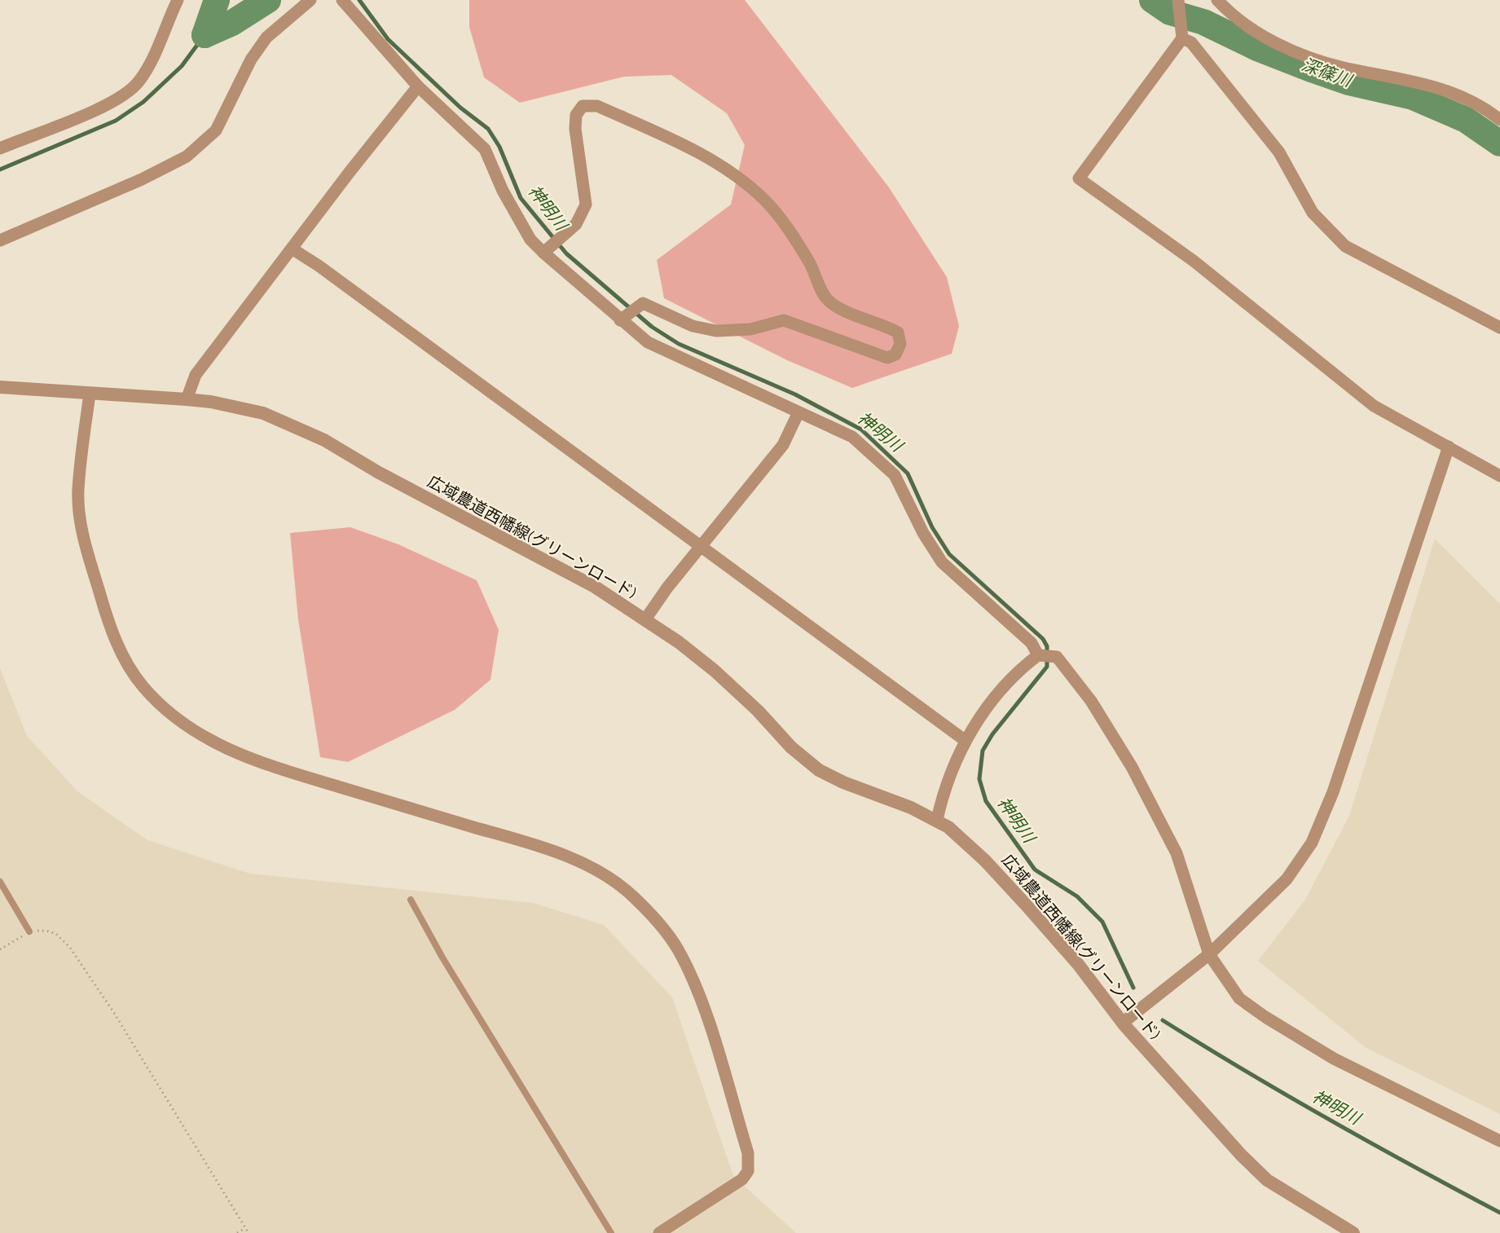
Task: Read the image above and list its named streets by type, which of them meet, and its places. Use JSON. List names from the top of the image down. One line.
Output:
{"streets":{"street":["広域農道西幡線(グリーンロード)"]},"water":["深篠川","神明川"]}
